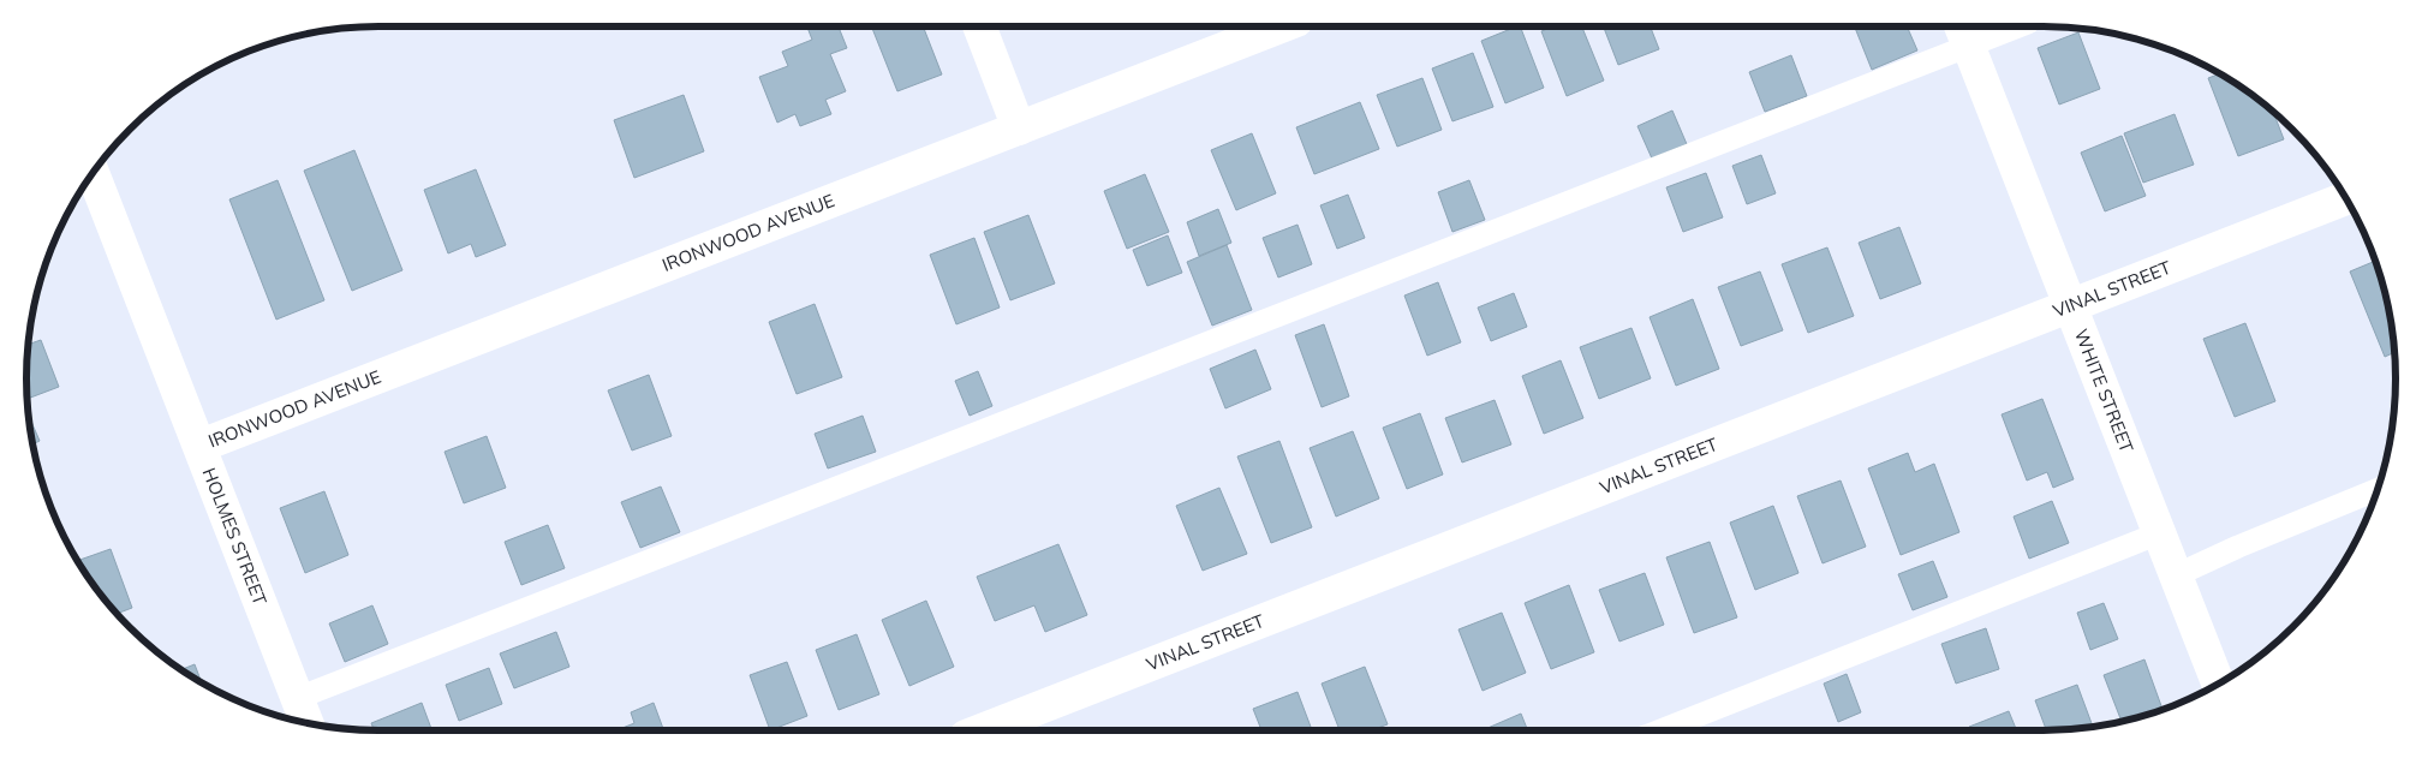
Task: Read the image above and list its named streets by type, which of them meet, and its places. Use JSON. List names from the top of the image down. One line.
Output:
{"streets":{"street":["IRONWOOD AVENUE","VINAL STREET","WHITE STREET","HOLMES STREET"]},"crossings":[["IRONWOOD AVENUE","HOLMES STREET"],["VINAL STREET","WHITE STREET"]]}
